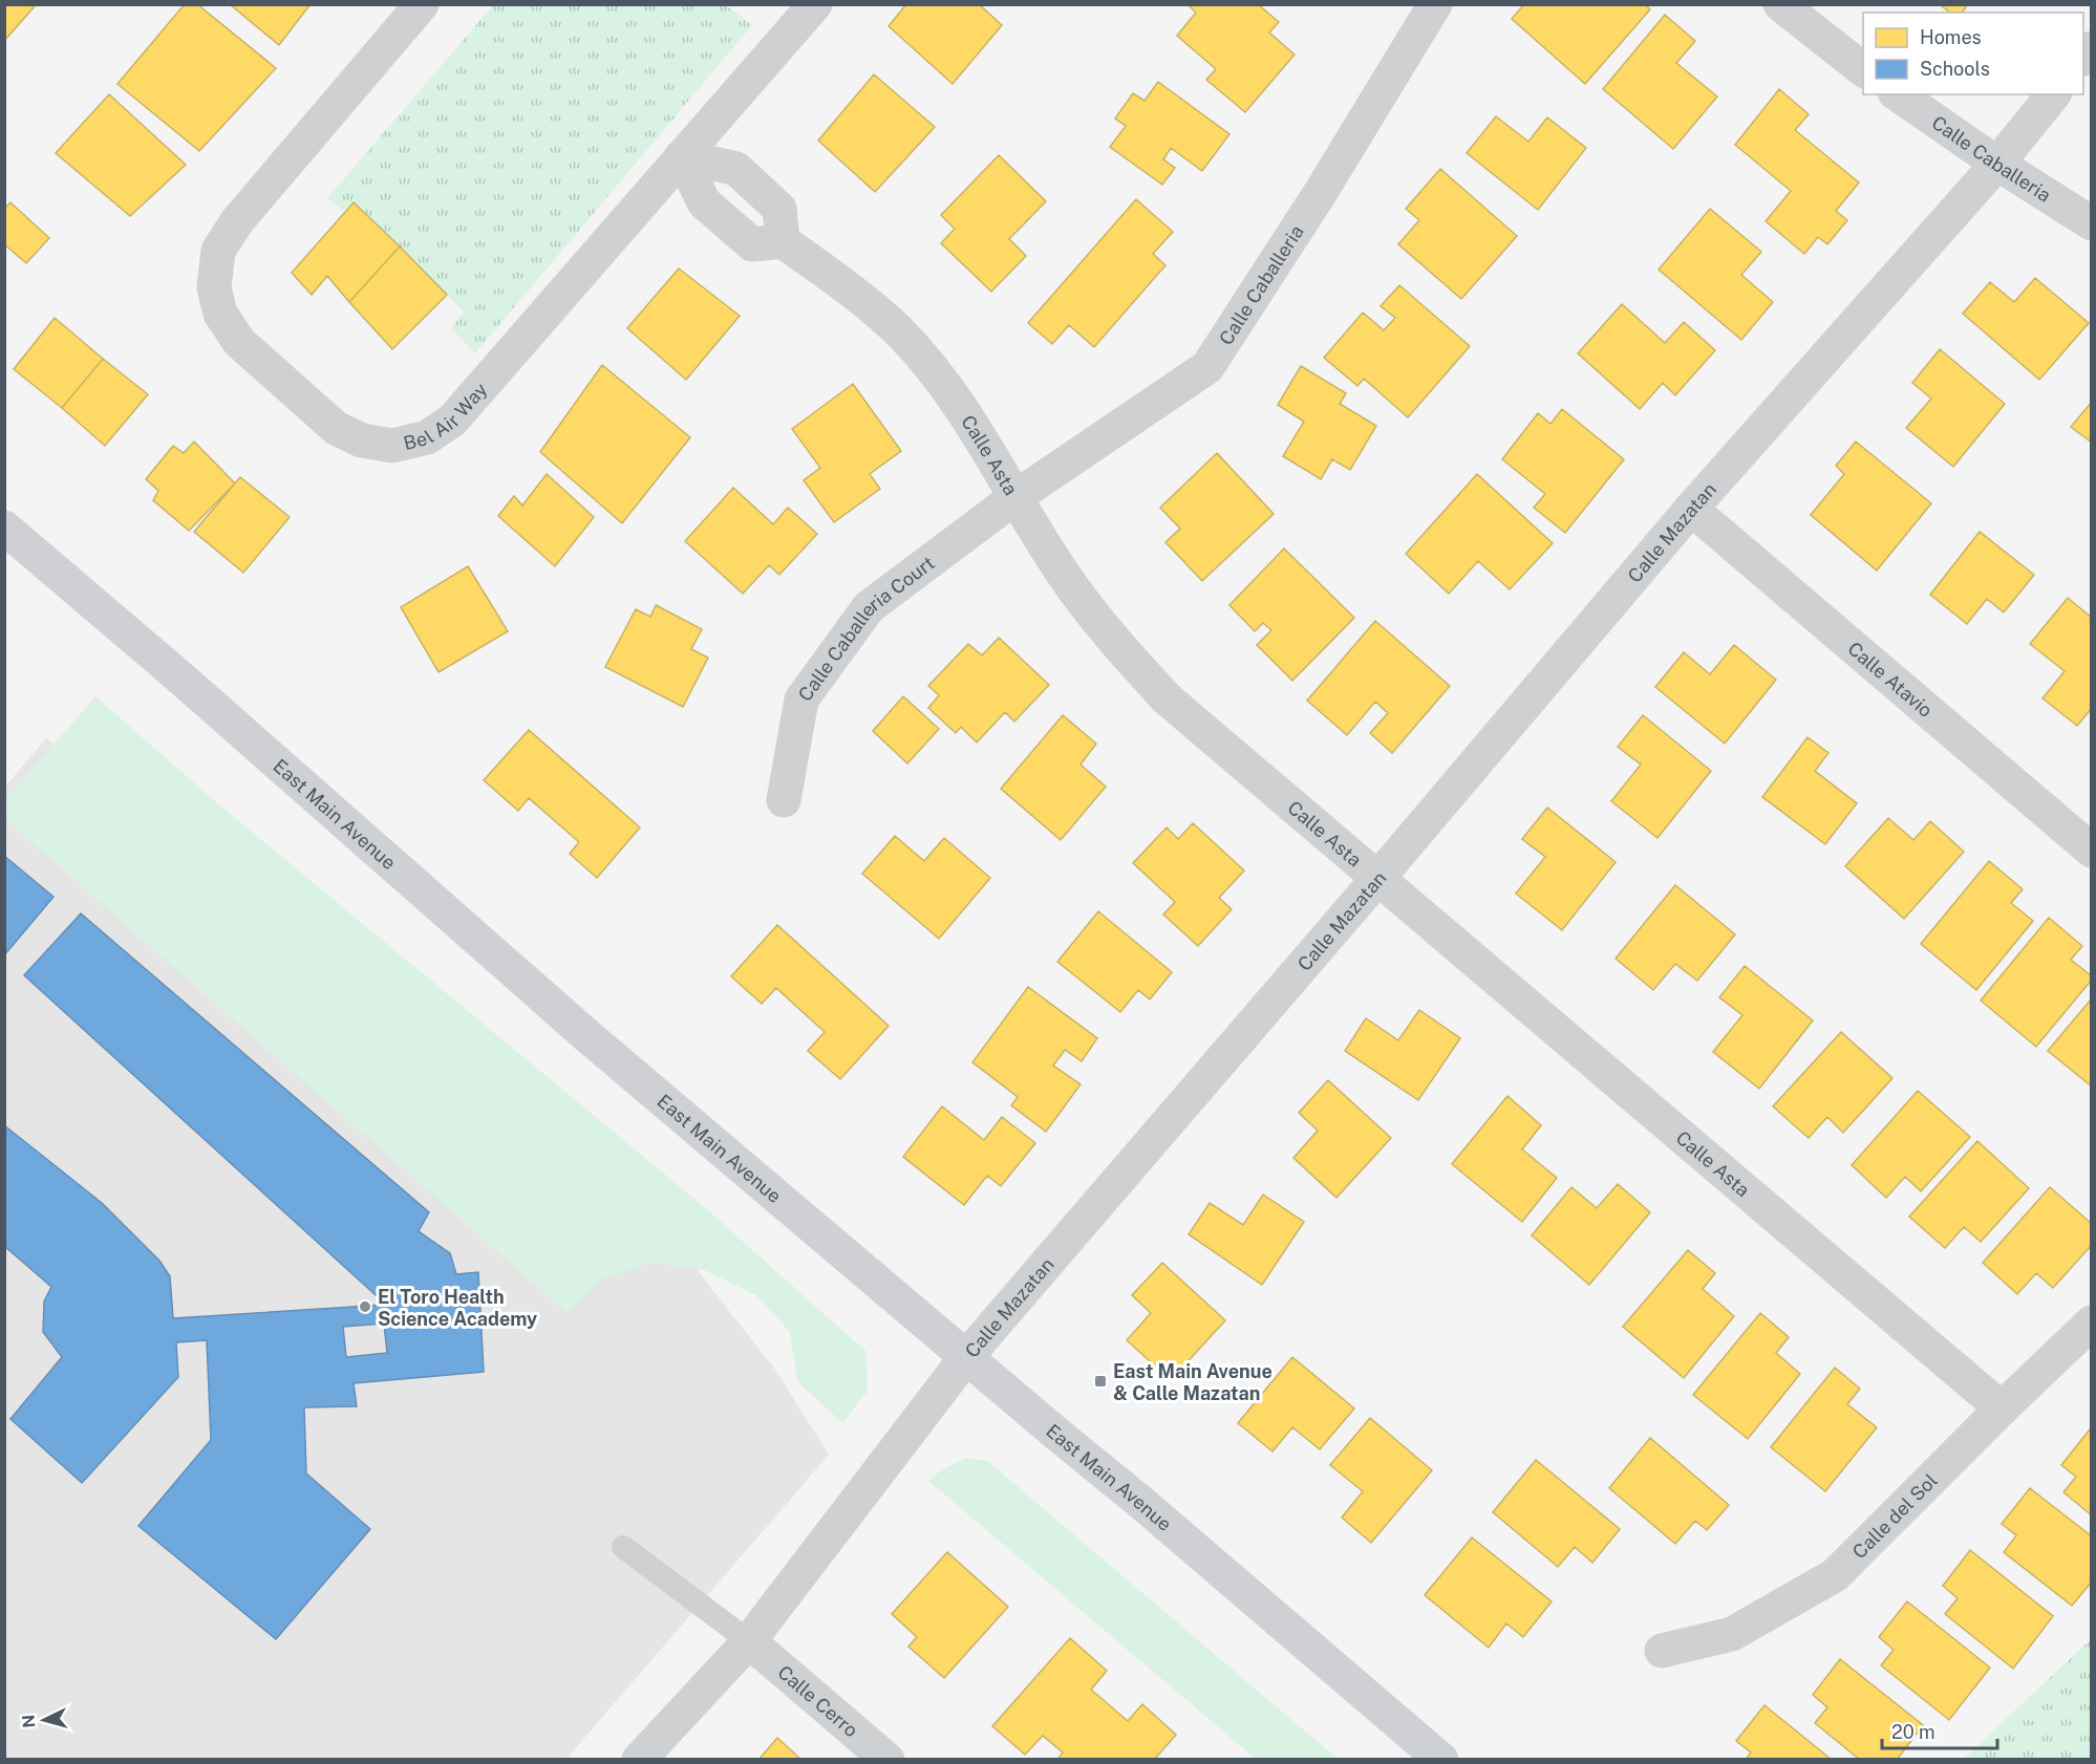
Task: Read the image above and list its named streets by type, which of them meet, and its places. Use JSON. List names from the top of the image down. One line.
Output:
{"streets":{"main road":["East Main Avenue"],"street":["Calle Caballeria","Bel Air Way","Calle Asta","Calle Mazatan","Calle Caballeria Court","Calle Atavio","Calle del Sol","Calle Cerro"]},"crossings":[["Calle Caballeria","Calle Asta"],["Calle Caballeria","Calle Mazatan"],["Calle Caballeria","Calle Caballeria Court"],["Calle Asta","Calle Mazatan"],["Calle Asta","Calle Caballeria Court"],["Calle Asta","Calle del Sol"],["Calle Mazatan","Calle Atavio"],["Calle Mazatan","East Main Avenue"],["Calle Mazatan","Calle Cerro"]],"places":{"other":["El Toro Health Science Academy"],"transit":["East Main Avenue & Calle Mazatan"]},"legend":["Homes","Schools"],"scale_bar":"20 m","north":"left"}
